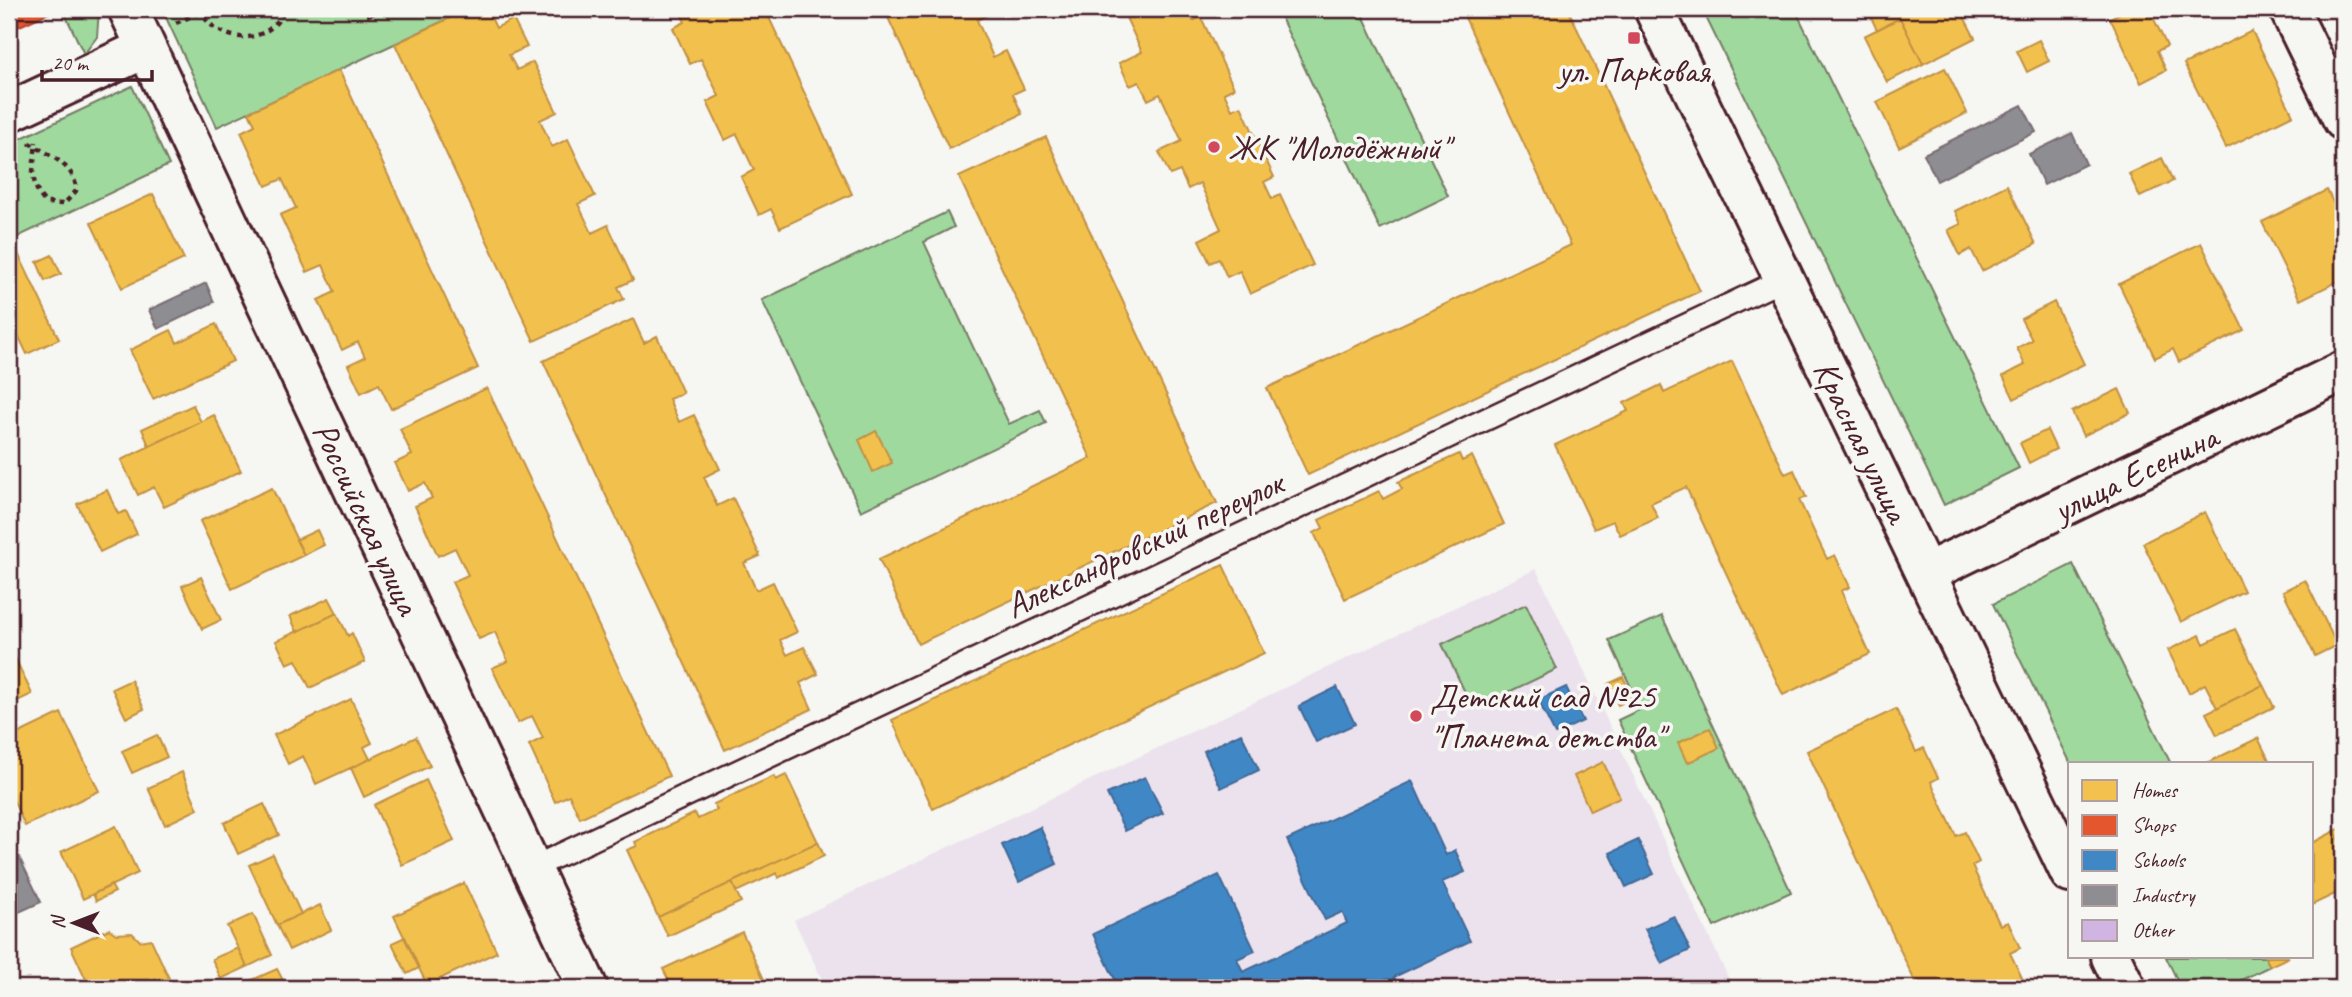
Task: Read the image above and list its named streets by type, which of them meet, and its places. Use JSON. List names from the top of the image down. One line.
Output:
{"streets":{"street":["Красная улица","улица Есенина","Российская улица"],"lane":["Александровский переулок"]},"crossings":[["Красная улица","улица Есенина"],["Красная улица","Александровский переулок"],["Российская улица","Александровский переулок"]],"places":{"transit":["ул. Парковая"],"other":["ЖК \"Молодёжный\"","Детский сад №25 \"Планета детства\""]},"legend":["Homes","Shops","Schools","Industry","Other"],"scale_bar":"20 m","north":"left"}
